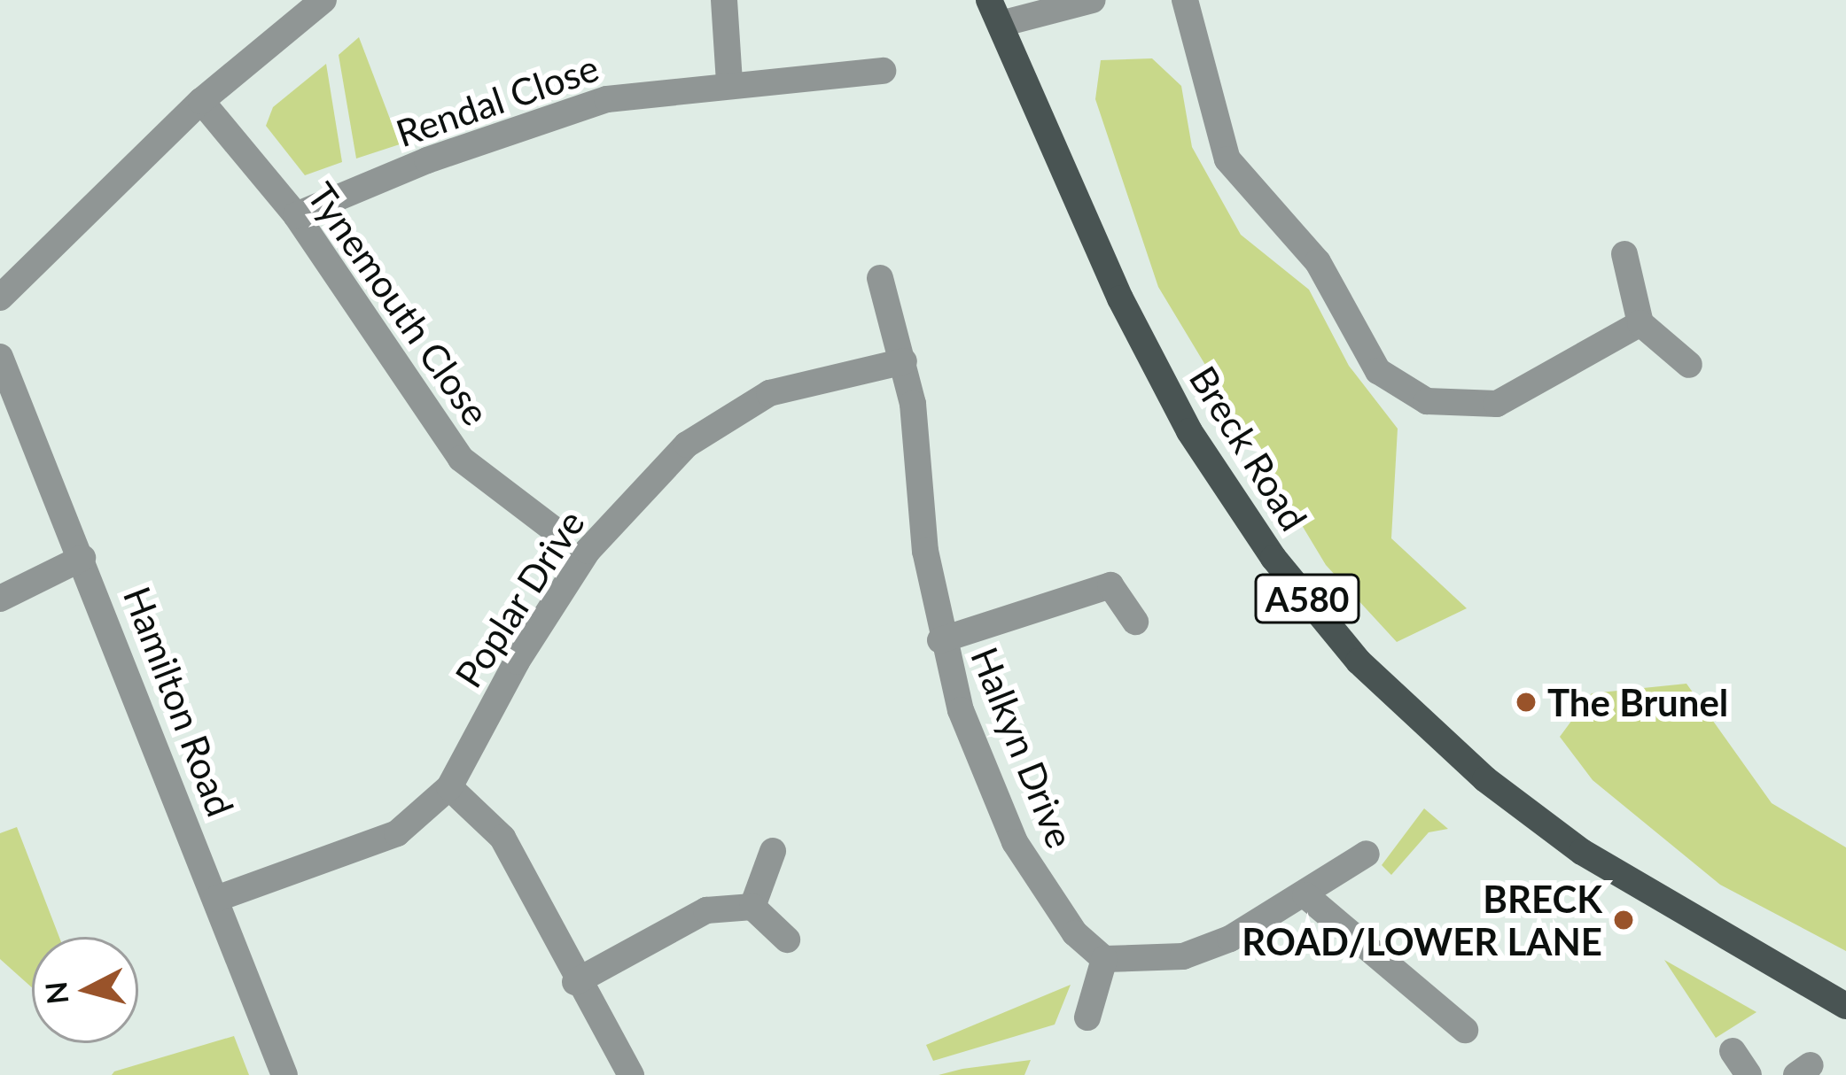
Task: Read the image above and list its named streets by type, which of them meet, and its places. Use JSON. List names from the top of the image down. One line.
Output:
{"streets":{"main road":["Breck Road","A580"],"street":["Rendal Close","Tynemouth Close","Poplar Drive","Hamilton Road","Halkyn Drive"]},"crossings":[["Rendal Close","Tynemouth Close"],["Poplar Drive","Hamilton Road"],["Poplar Drive","Halkyn Drive"]],"places":["The Brunel","BRECK ROAD/LOWER LANE"],"north":"left"}
